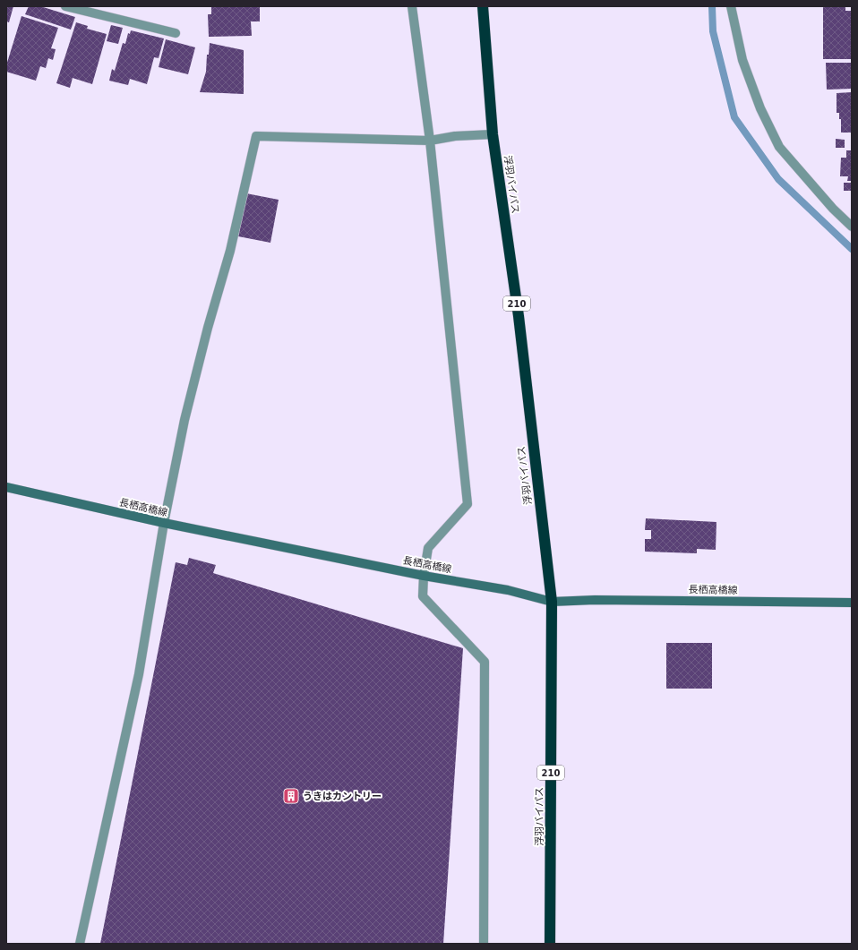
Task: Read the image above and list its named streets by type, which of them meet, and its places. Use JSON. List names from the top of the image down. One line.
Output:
{"streets":{"highway":["浮羽バイパス","210"],"main road":["長栖高橋線"]},"crossings":[["浮羽バイパス","長栖高橋線"]],"places":{"building":["うきはカントリー"]}}
